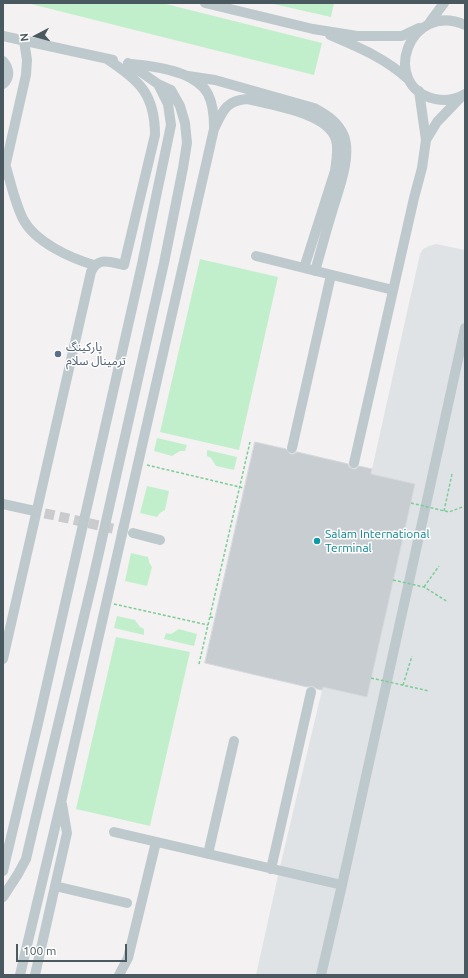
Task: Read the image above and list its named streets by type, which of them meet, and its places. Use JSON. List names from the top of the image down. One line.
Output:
{"places":["پارکینگ ترمینال سلام","Salam International Terminal"],"scale_bar":"100 m","north":"left"}
